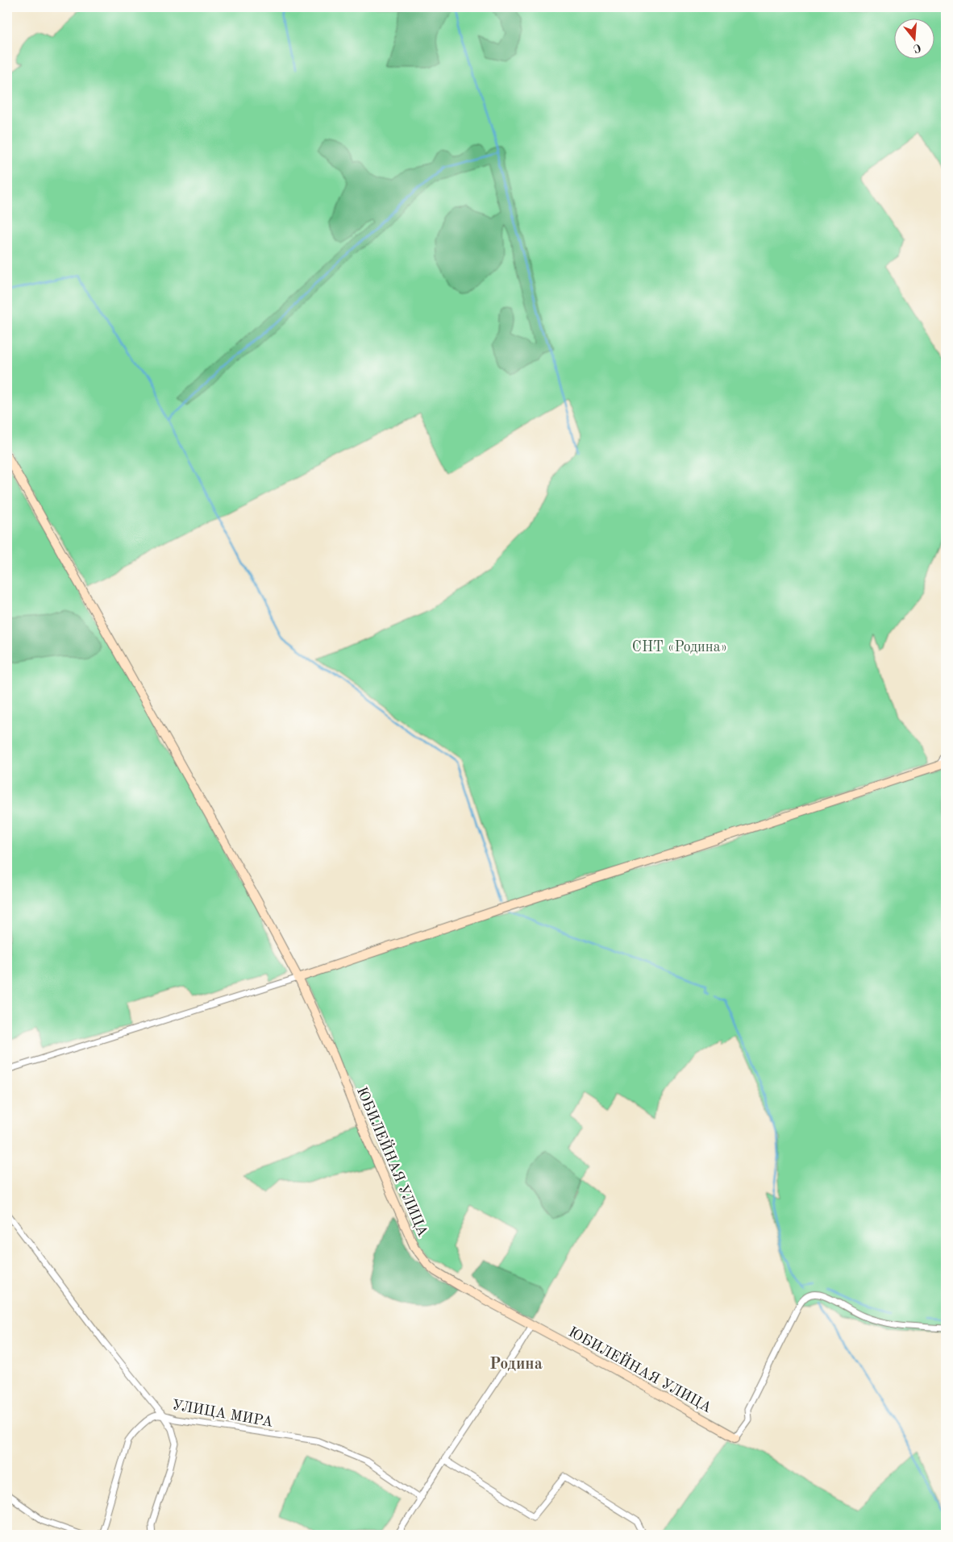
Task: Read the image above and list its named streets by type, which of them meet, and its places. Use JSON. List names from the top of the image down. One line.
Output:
{"streets":{"street":["ЮБИЛЕЙНАЯ УЛИЦА","УЛИЦА МИРА"]},"districts":["Родина"],"parks":["СНТ «Родина»"],"north":"bottom"}
